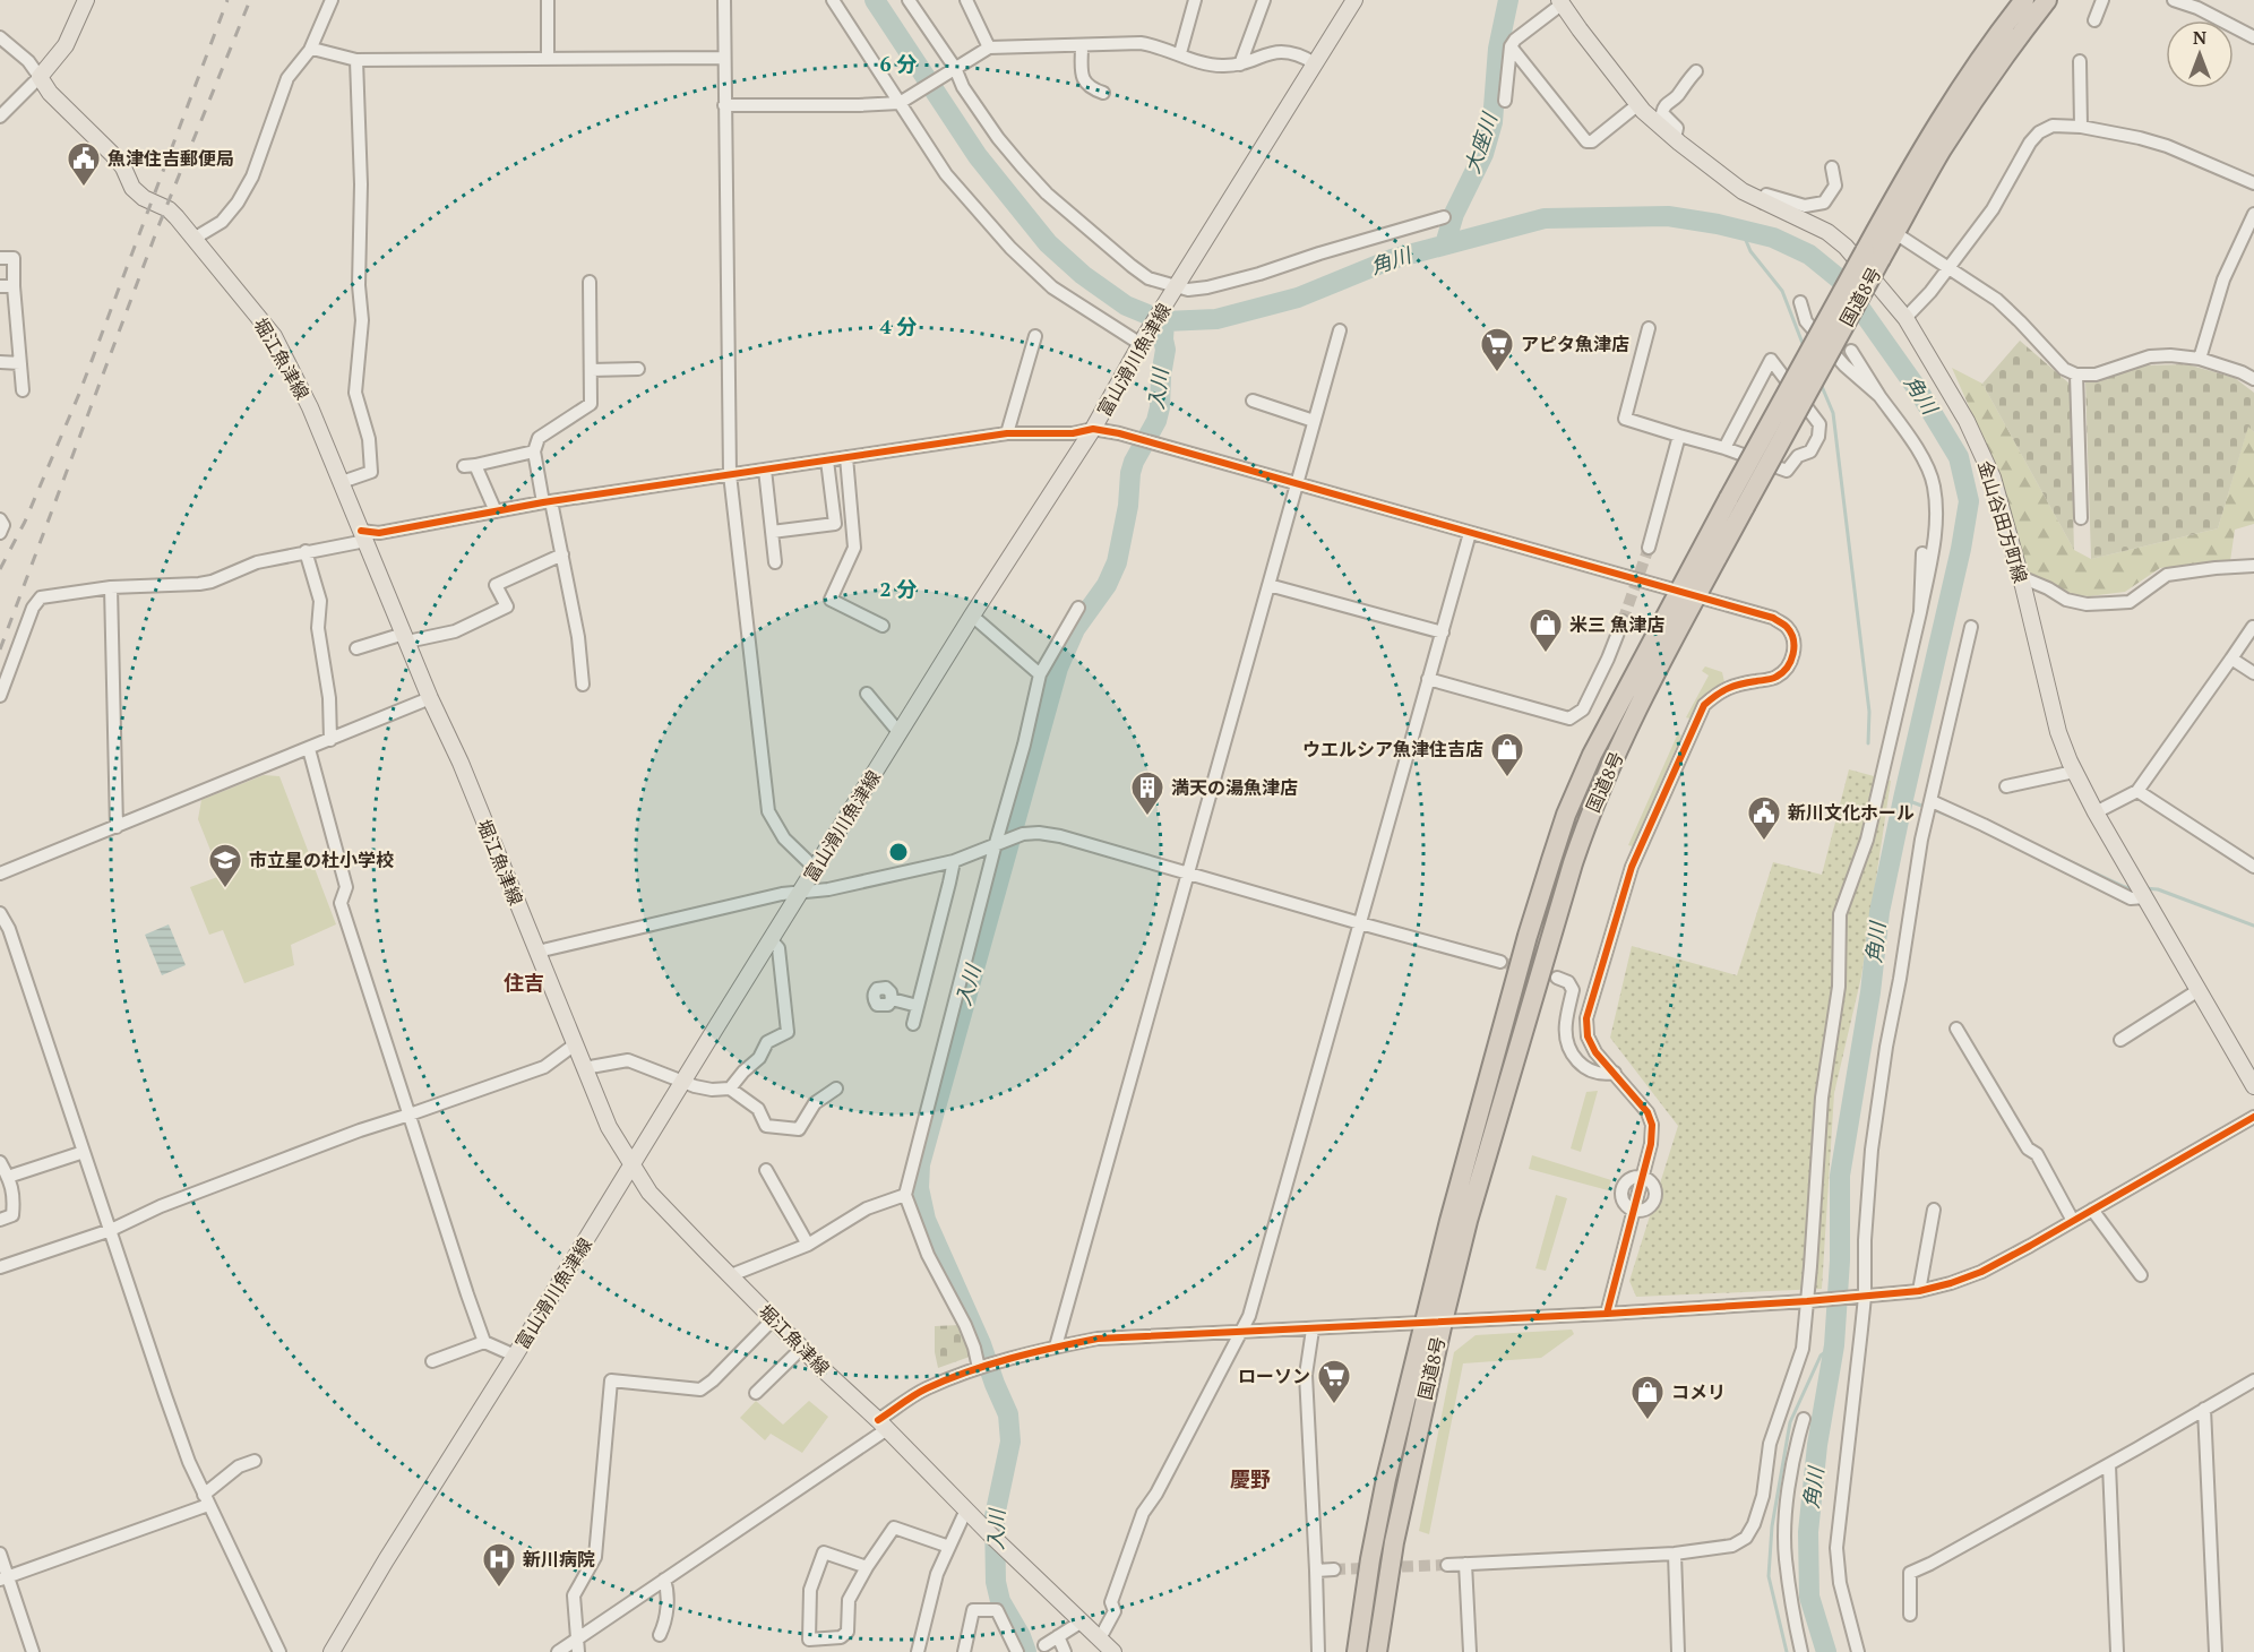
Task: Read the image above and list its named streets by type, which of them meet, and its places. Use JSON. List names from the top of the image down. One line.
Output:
{"streets":{"highway":["国道8号"],"main road":["堀江魚津線","富山滑川魚津線","金山谷田方町線"]},"crossings":[["堀江魚津線","富山滑川魚津線"]],"districts":["住吉","慶野"],"water":["大座川","角川","入川"],"places":{"public building":["魚津住吉郵便局","新川文化ホール"],"supermarket":["アピタ魚津店","ローソン"],"shop":["米三 魚津店","ウエルシア魚津住吉店","コメリ"],"building":["満天の湯魚津店"],"school or university":["市立星の杜小学校"],"hospital":["新川病院"]},"north":"top","rings":["6 分","4 分","2 分"]}
